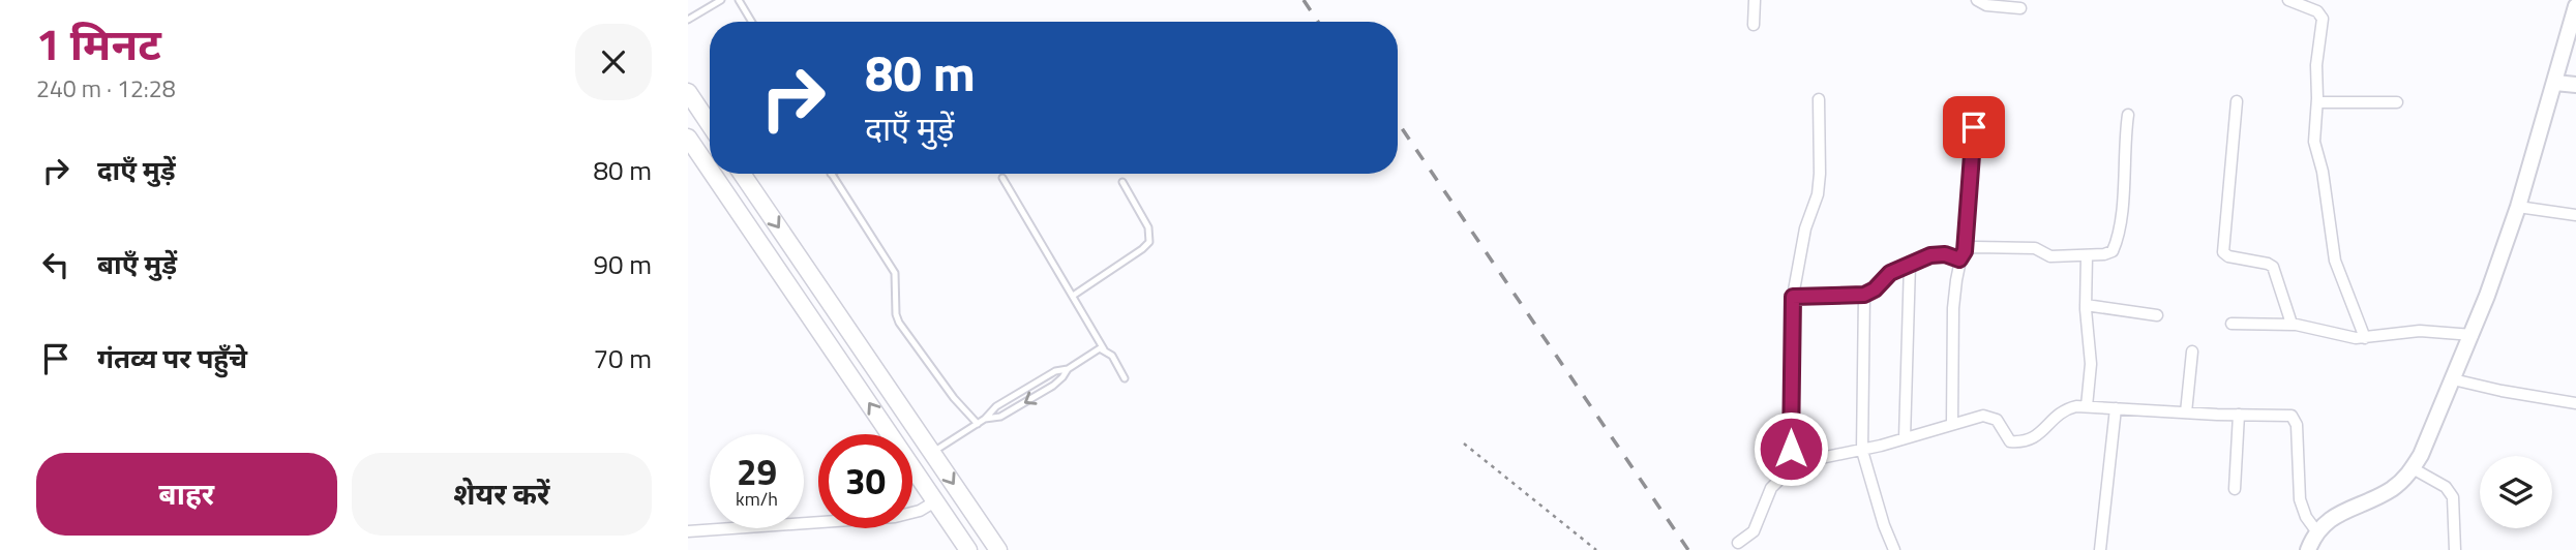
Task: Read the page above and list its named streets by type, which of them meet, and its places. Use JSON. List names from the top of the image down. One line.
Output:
{"page":{"heading":["1 मिनट","240 m · 12:28"],"turn":["80 m","दाएँ मुड़ें"],"list":[{"name":"दाएँ मुड़ें","value":"80 m"},{"name":"बाएँ मुड़ें","value":"90 m"},{"name":"गंतव्य पर पहुँचे","value":"70 m"}],"speed":"29 km/h","limit":"30","buttons":["बाहर","शेयर करें"]}}
